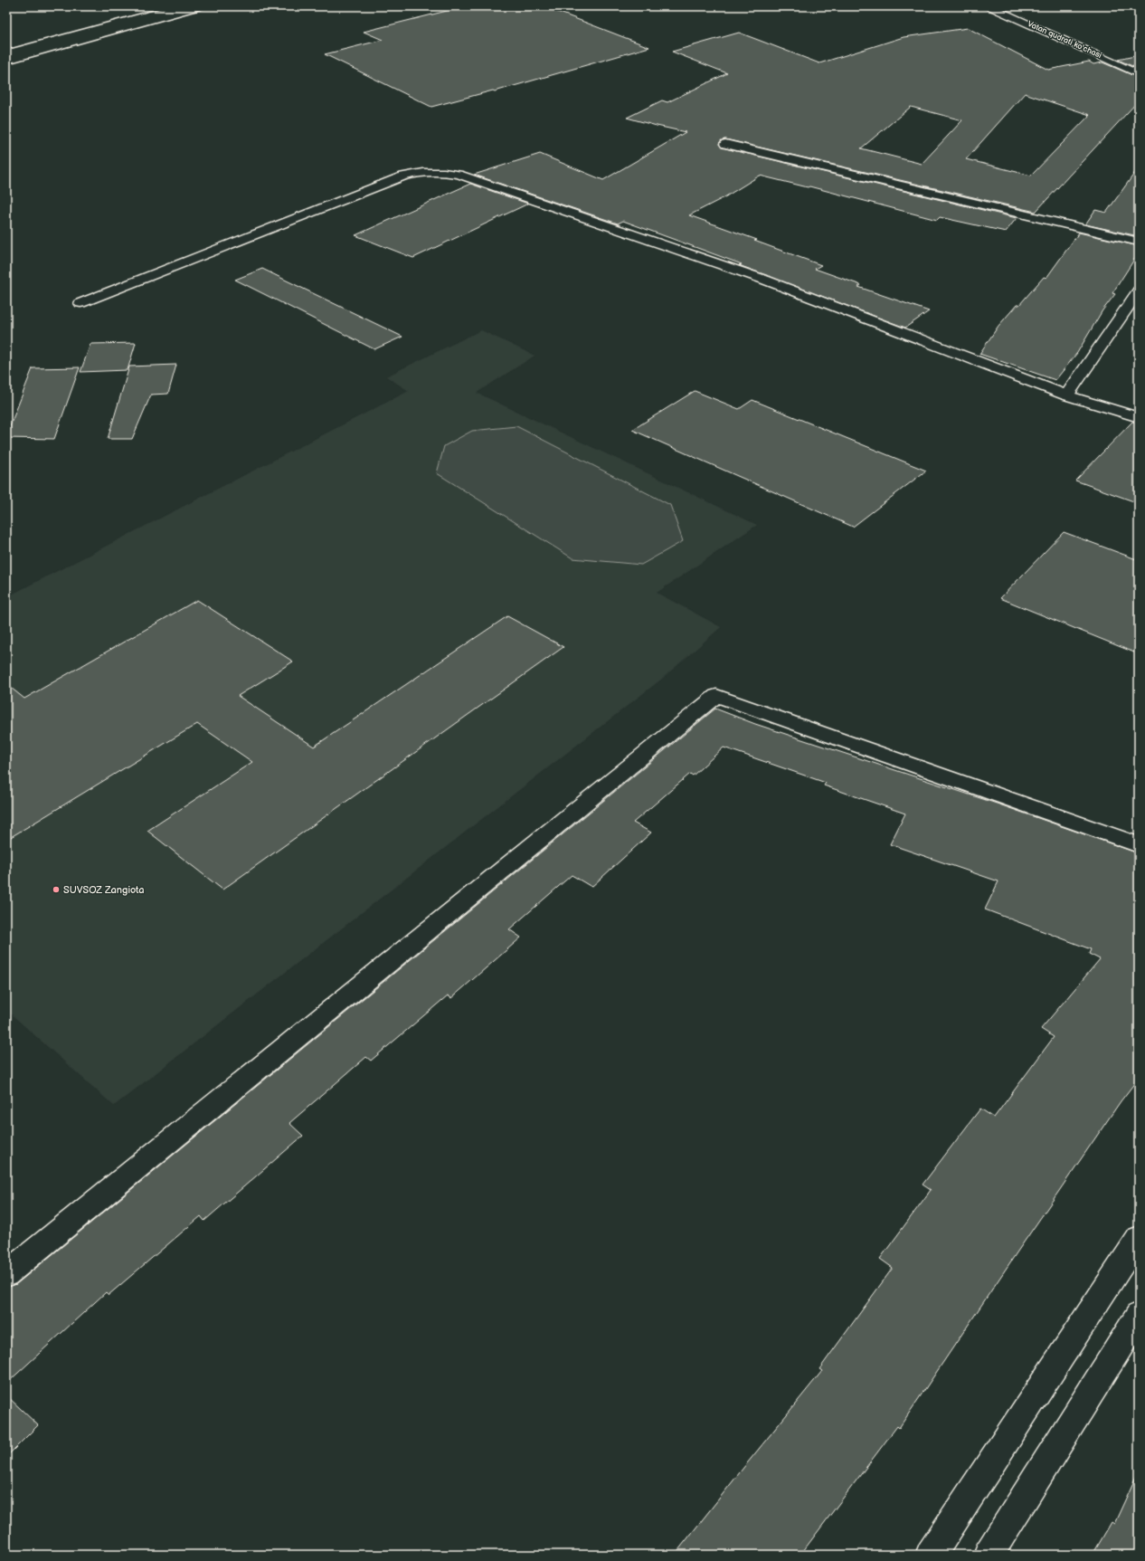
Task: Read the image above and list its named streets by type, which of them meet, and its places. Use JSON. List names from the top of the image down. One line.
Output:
{"streets":{"street":["Vatan qudrati ko'chasi"]},"places":["SUVSOZ Zangiota"]}
